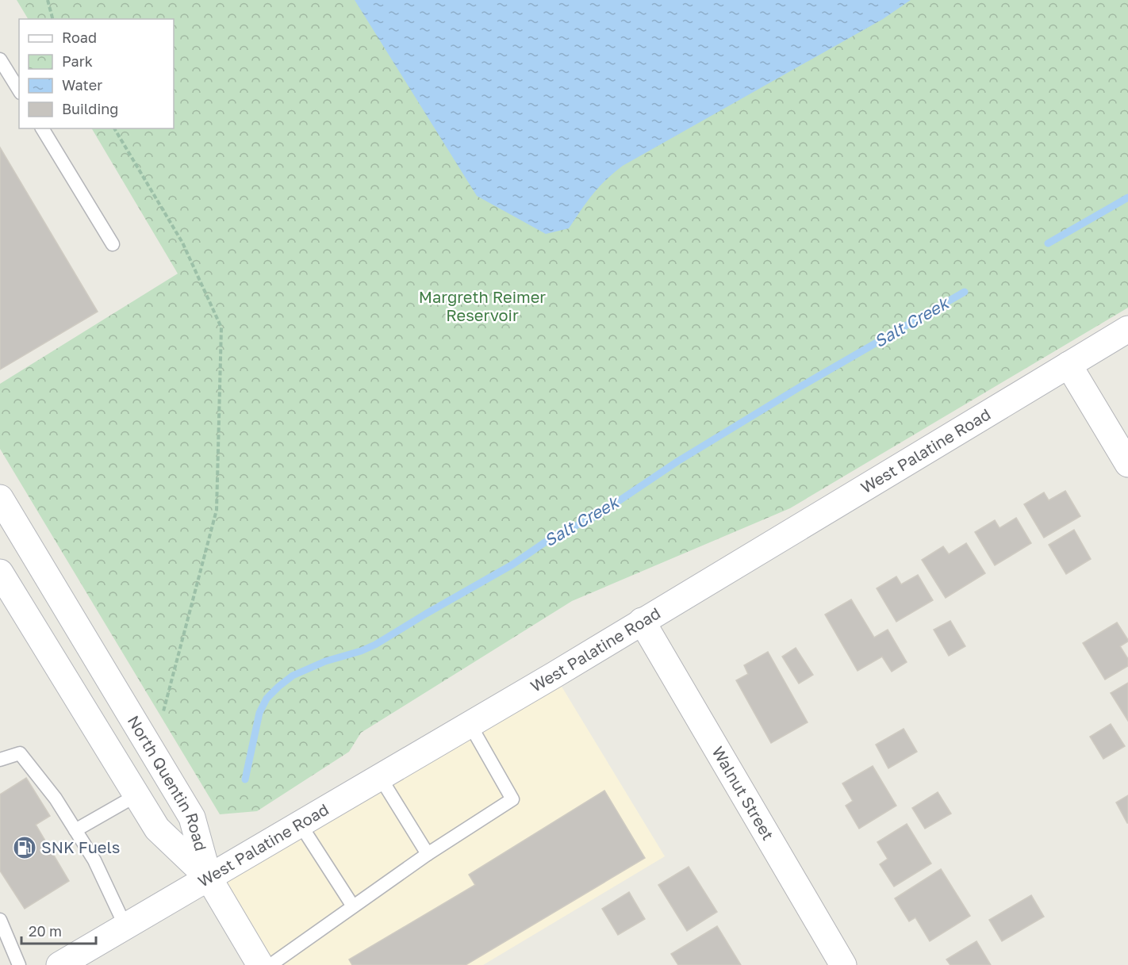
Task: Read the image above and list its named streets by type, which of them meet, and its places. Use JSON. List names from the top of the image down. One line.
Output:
{"streets":{"main road":["West Palatine Road","North Quentin Road","Walnut Street"]},"crossings":[["West Palatine Road","North Quentin Road"],["West Palatine Road","Walnut Street"]],"water":["Salt Creek"],"parks":["Margreth Reimer Reservoir"],"places":{"fuel station":["SNK Fuels"]},"legend":["Road","Park","Water","Building"],"scale_bar":"20 m"}
